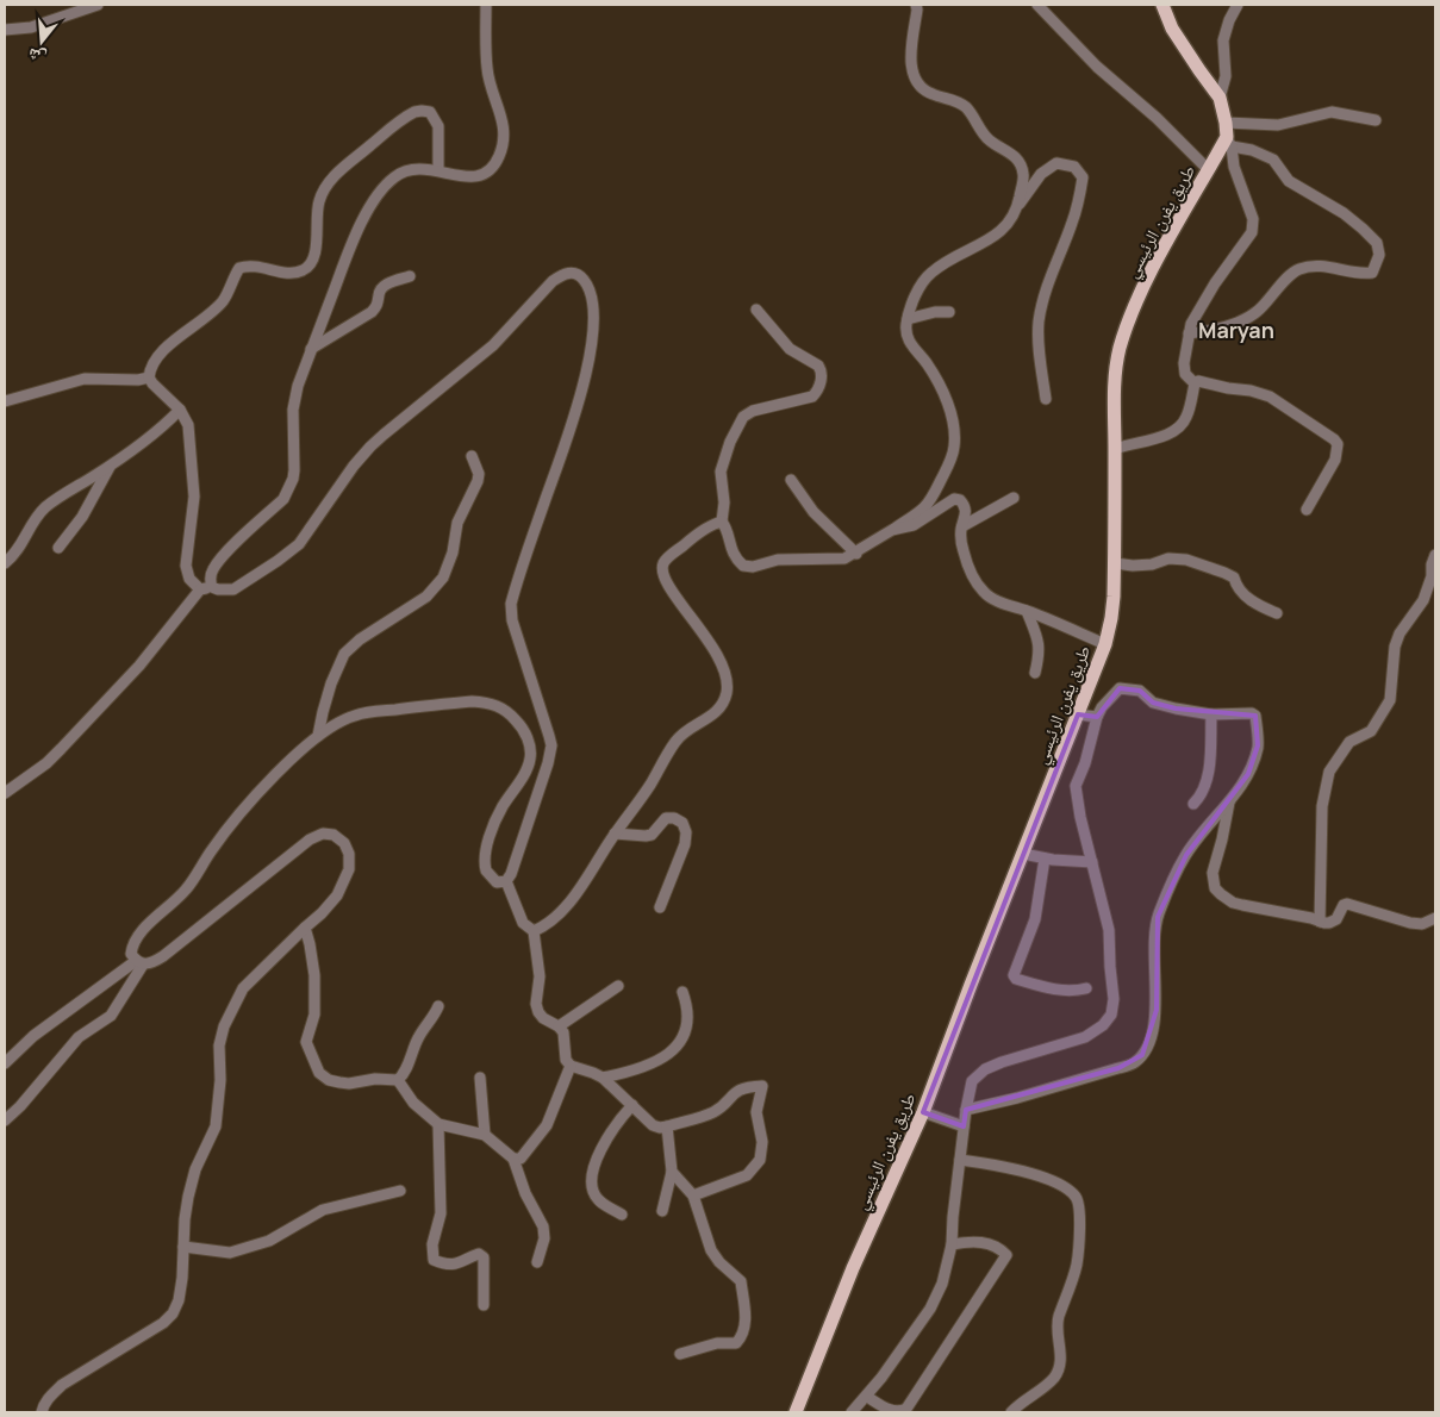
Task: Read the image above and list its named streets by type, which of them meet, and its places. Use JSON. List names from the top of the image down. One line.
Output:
{"streets":{"main road":["طريق يفرن الرئيسي"]},"districts":["Maryan"],"north":"bottom"}
